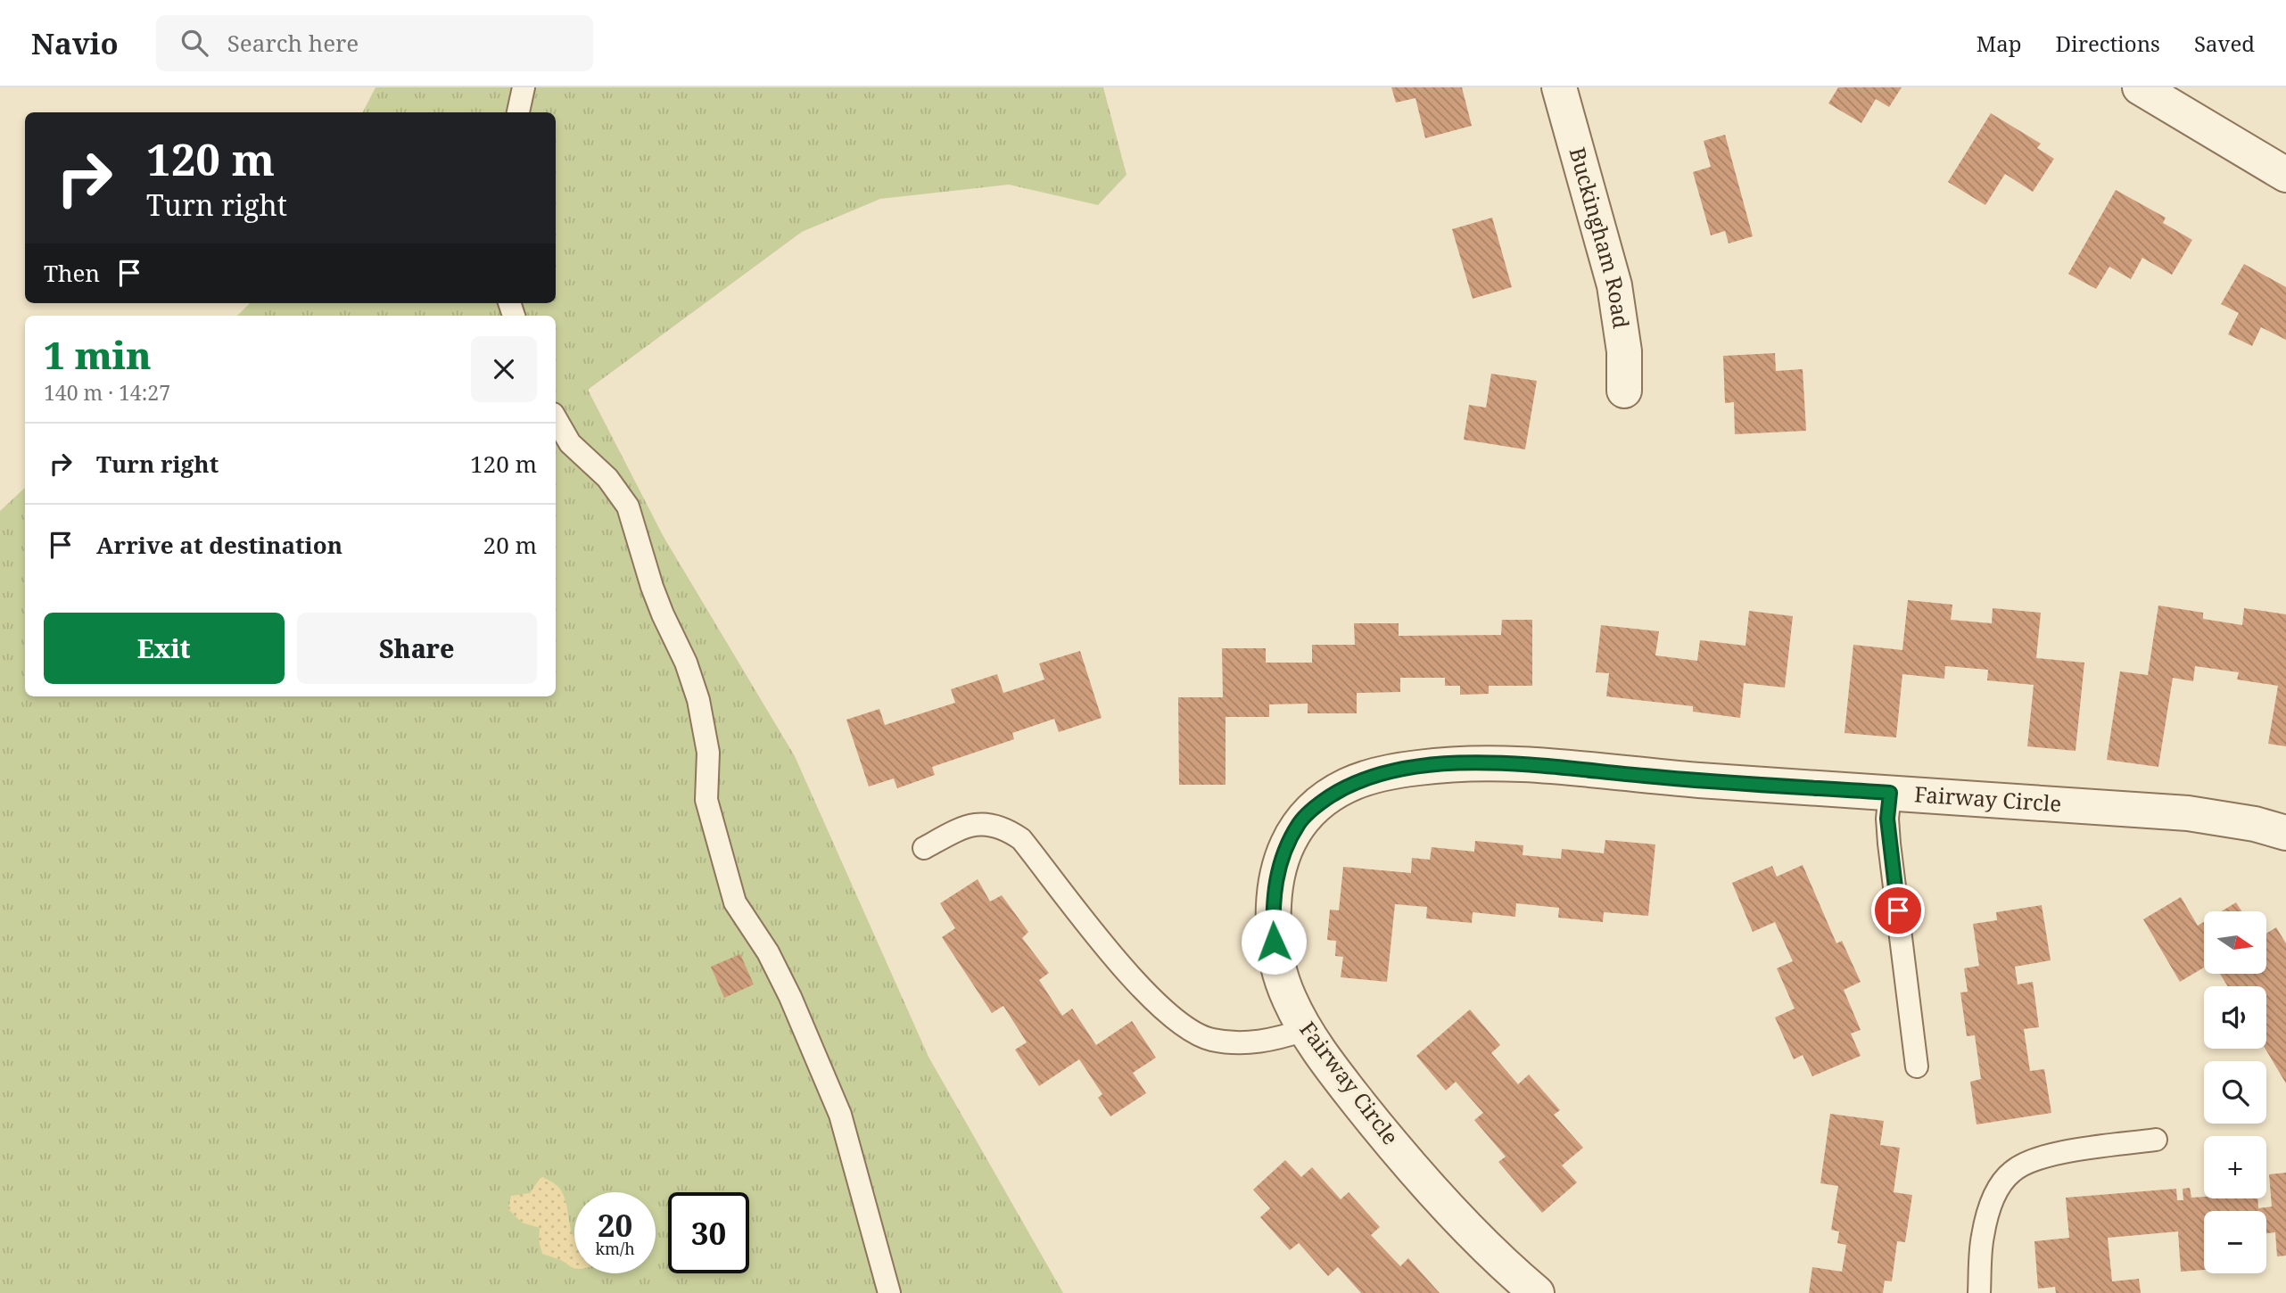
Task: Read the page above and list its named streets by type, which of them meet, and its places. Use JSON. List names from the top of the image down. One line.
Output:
{"streets":{"street":["Buckingham Road","Fairway Circle"]},"north":"right","page":{"header":"Navio","search":"Search here","nav":["Map","Directions","Saved"],"turn":["120 m","Turn right"],"then":"Then","heading":["1 min","140 m · 14:27"],"list":[{"name":"Turn right","value":"120 m"},{"name":"Arrive at destination","value":"20 m"}],"buttons":["Exit","Share"],"map_buttons":["+","−"],"speed":"20 km/h","limit":"30"}}
